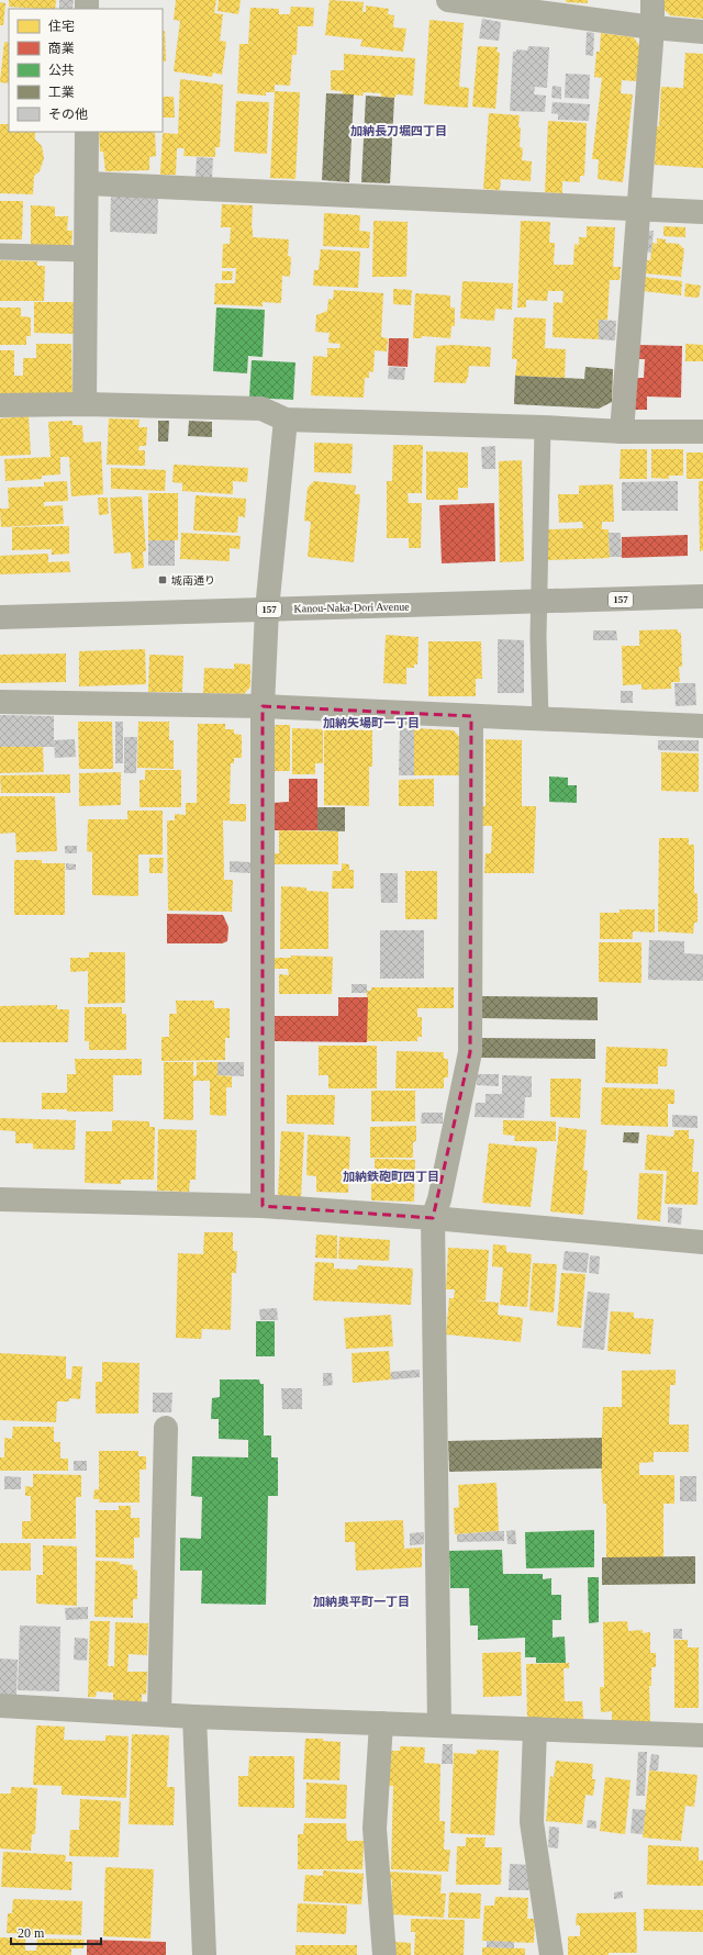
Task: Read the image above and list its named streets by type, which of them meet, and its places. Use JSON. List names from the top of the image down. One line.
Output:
{"streets":{"highway":["157","Kanou-Naka-Dori Avenue"]},"districts":["加納長刀堀四丁目","加納矢場町一丁目","加納鉄砲町四丁目","加納奥平町一丁目"],"places":{"transit":["城南通り"]},"legend":["住宅","商業","公共","工業","その他"],"scale_bar":"20 m"}
